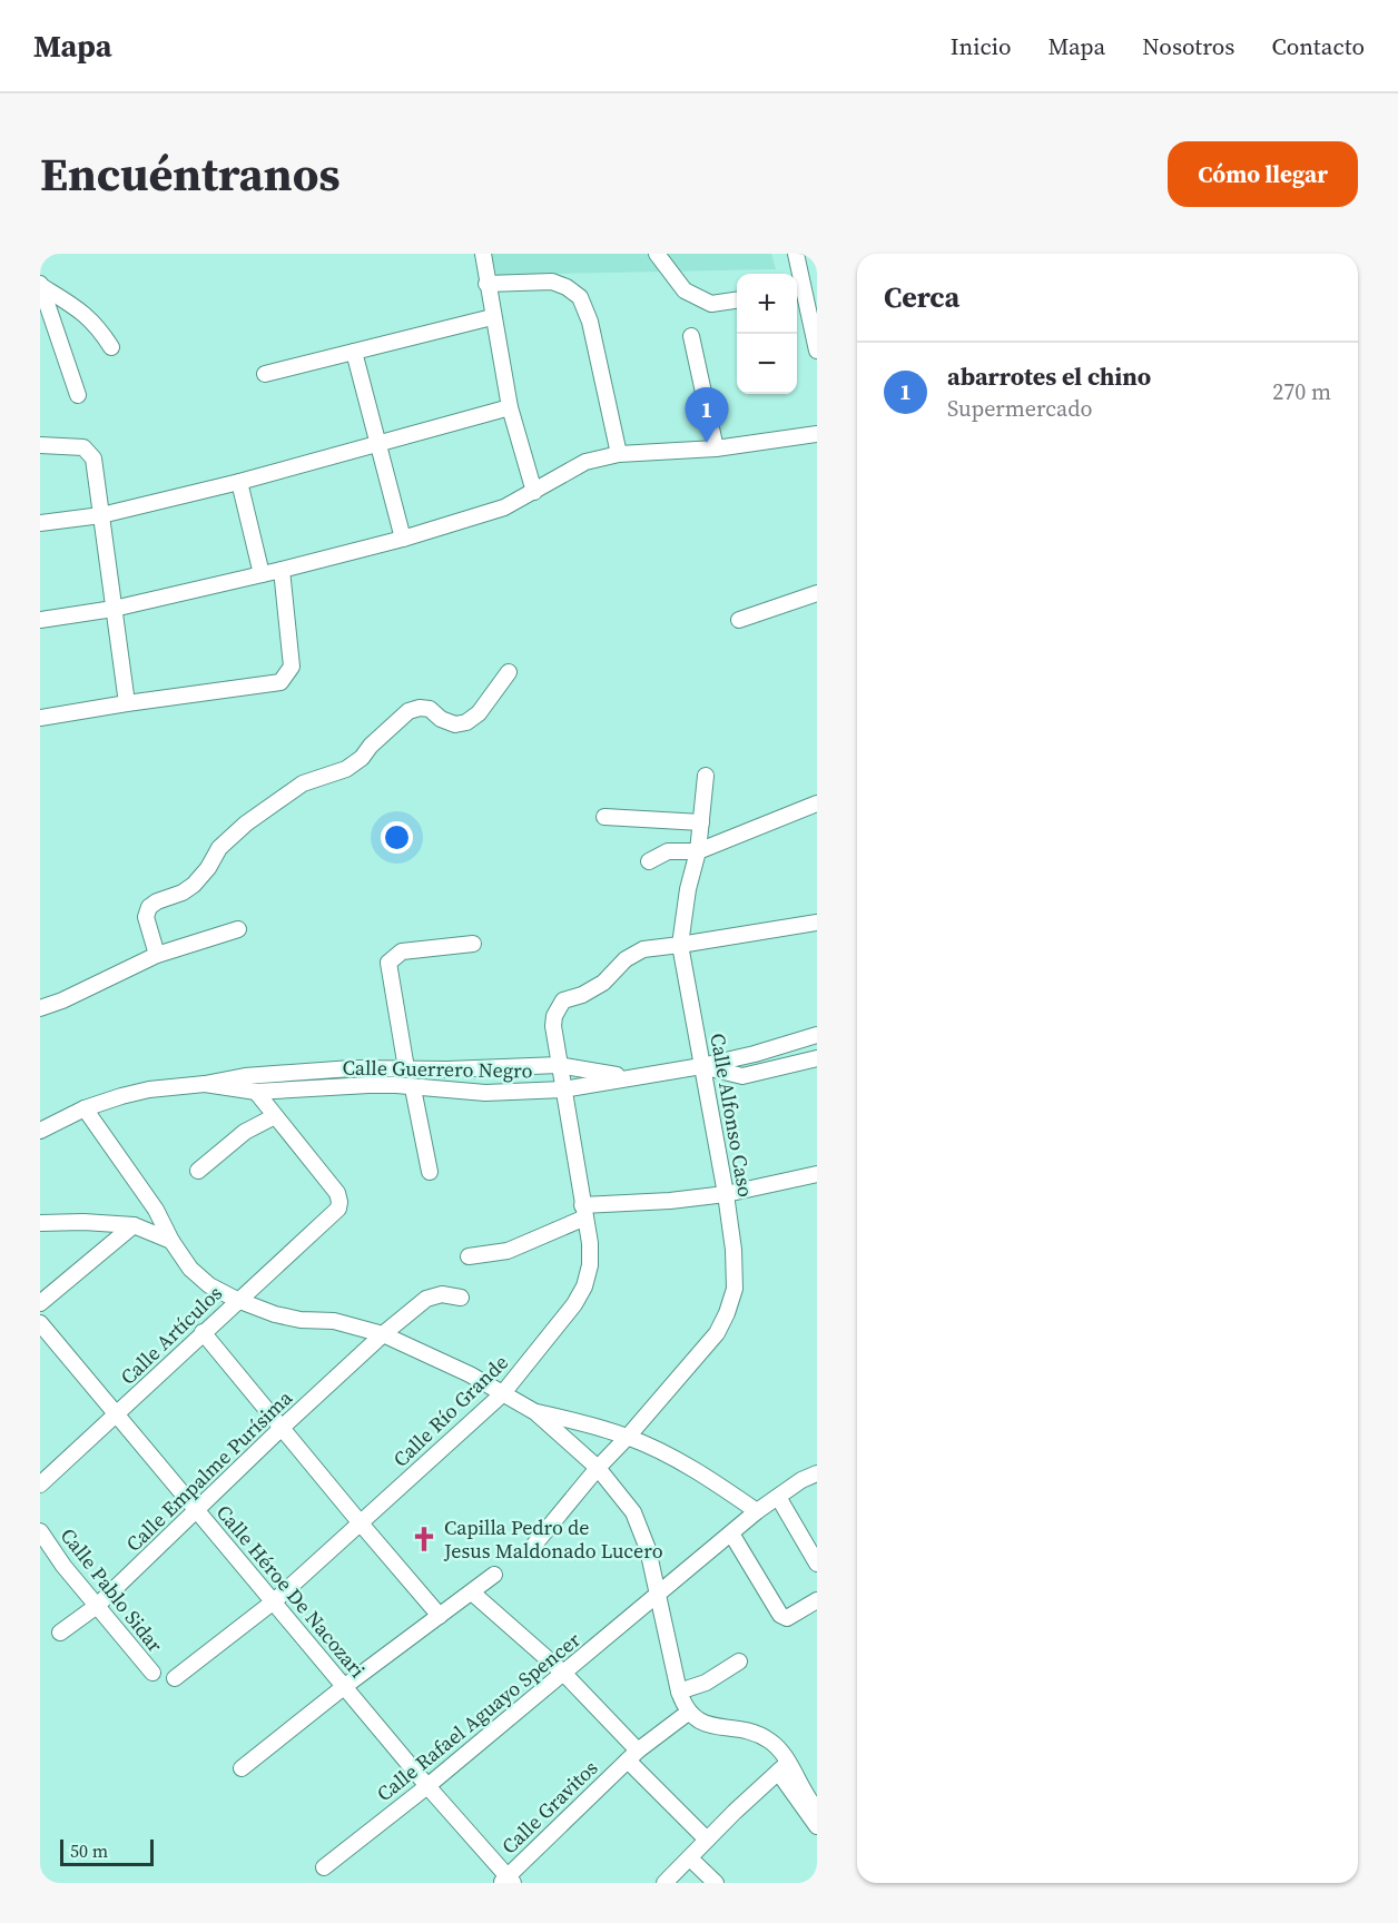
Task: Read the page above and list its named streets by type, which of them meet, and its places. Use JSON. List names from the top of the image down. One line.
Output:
{"streets":{"street":["Calle Guerrero Negro","Calle Alfonso Caso","Calle Artículos","Calle Río Grande","Calle Empalme Purísima","Calle Pablo Sidar","Calle Héroe De Nacozari","Calle Rafael Aguayo Spencer","Calle Gravitos"]},"crossings":[["Calle Guerrero Negro","Calle Alfonso Caso"],["Calle Guerrero Negro","Calle Río Grande"],["Calle Alfonso Caso","Calle Río Grande"],["Calle Artículos","Calle Héroe De Nacozari"],["Calle Río Grande","Calle Héroe De Nacozari"],["Calle Empalme Purísima","Calle Pablo Sidar"],["Calle Empalme Purísima","Calle Héroe De Nacozari"],["Calle Héroe De Nacozari","Calle Rafael Aguayo Spencer"],["Calle Héroe De Nacozari","Calle Gravitos"]],"places":{"church":["Capilla Pedro de Jesus Maldonado Lucero"]},"scale_bar":"50 m","page":{"header":"Mapa","nav":["Inicio","Mapa","Nosotros","Contacto"],"title":"Encuéntranos","buttons":"Cómo llegar","heading":"Cerca","map_buttons":["+","−"],"list":[{"mark":"1","name":"abarrotes el chino","note":"Supermercado","value":"270 m"}],"pins":"1","scale":"50 m"}}
